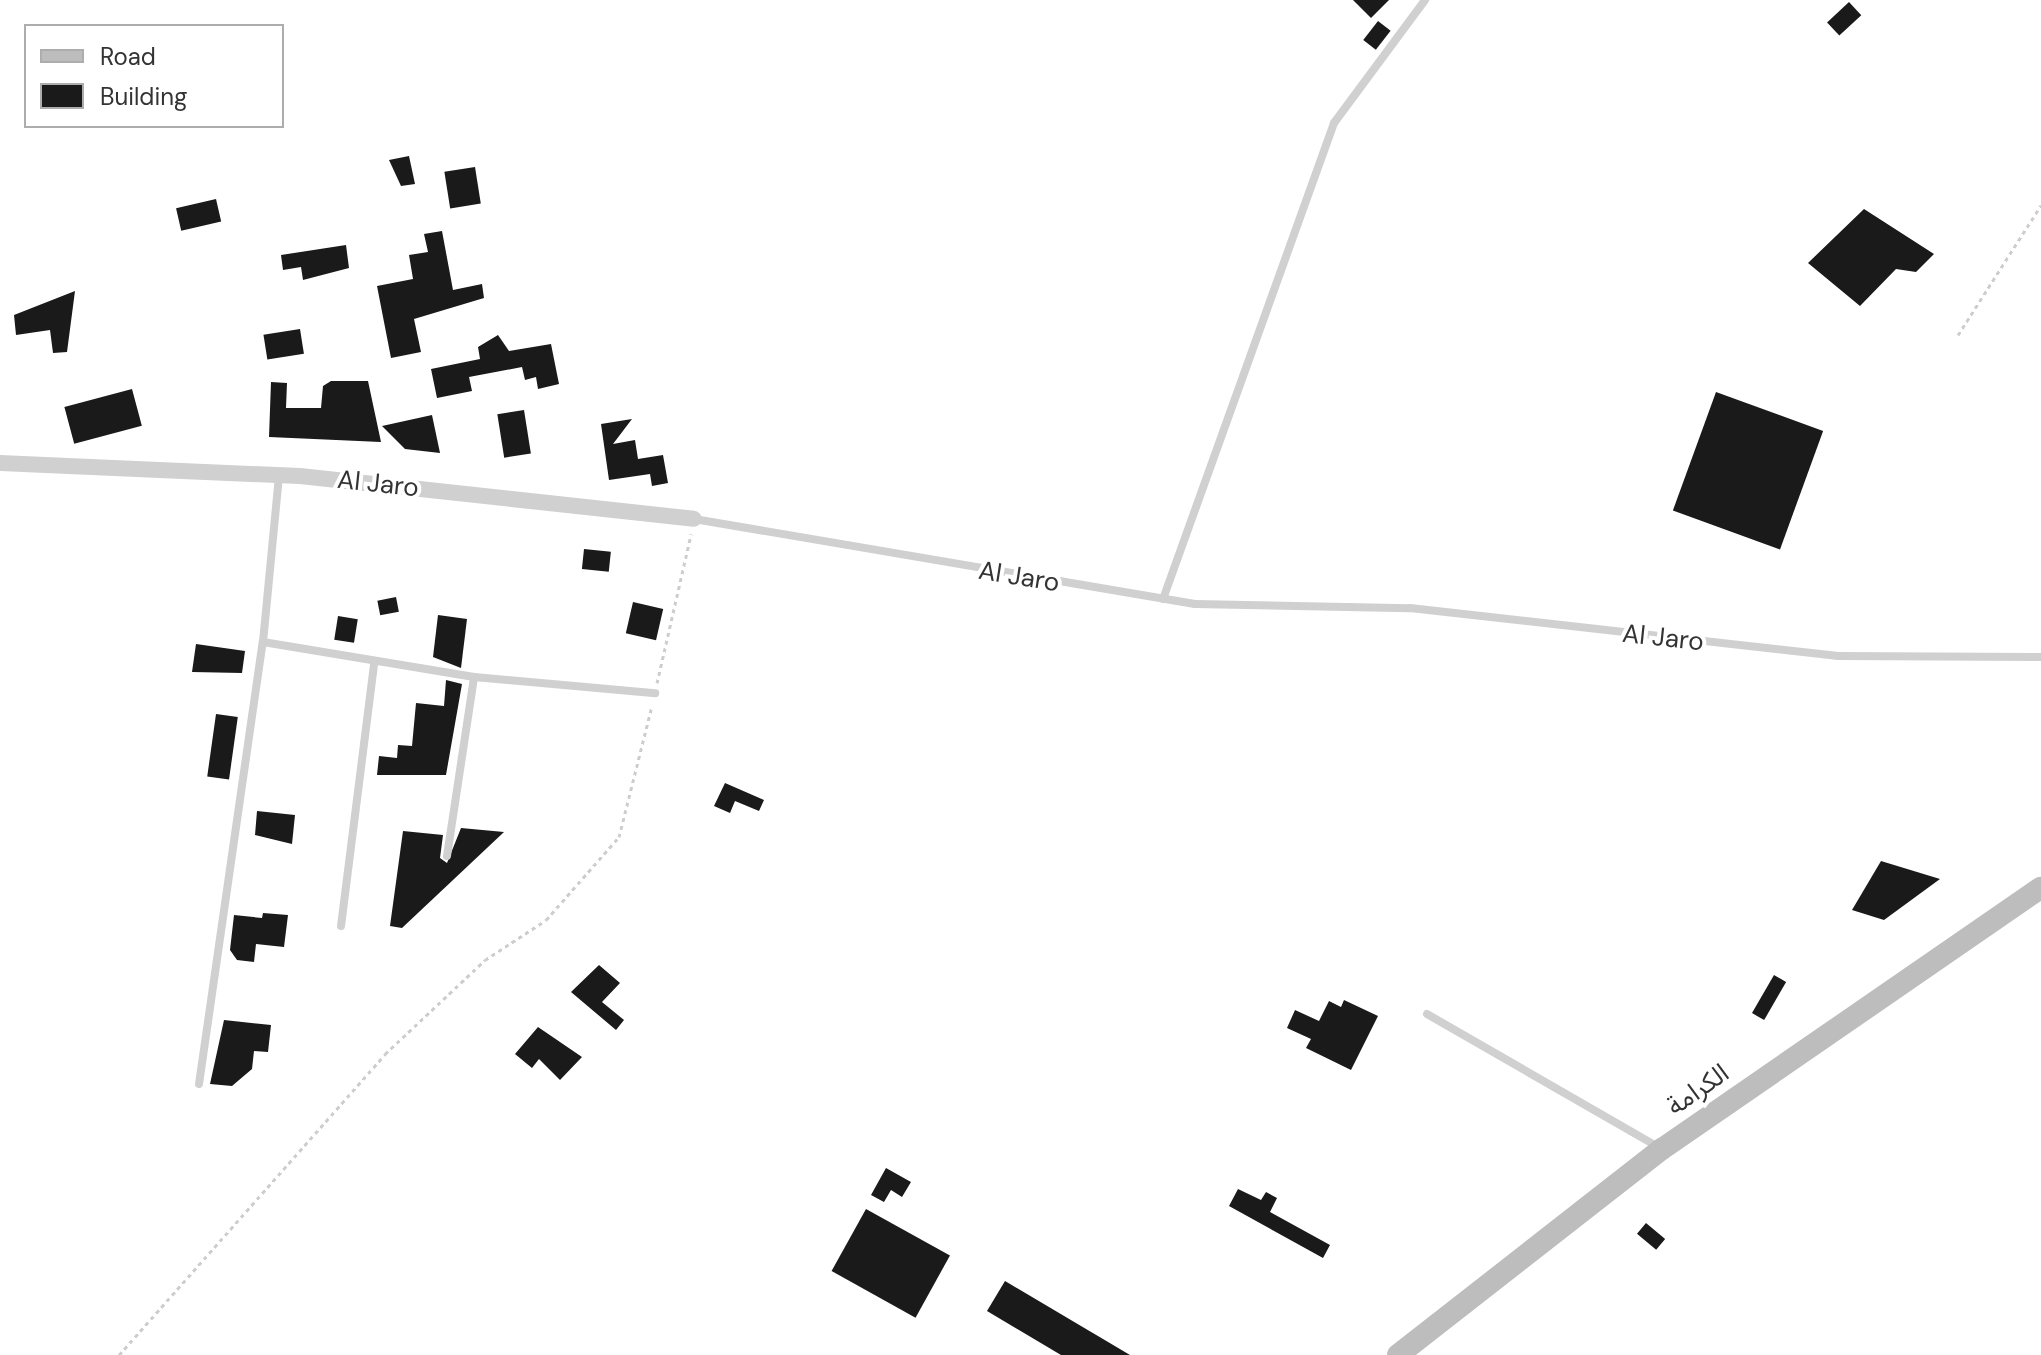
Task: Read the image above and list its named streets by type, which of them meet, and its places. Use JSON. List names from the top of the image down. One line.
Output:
{"streets":{"main road":["الكرامة"],"street":["Al Jaro"]},"legend":["Road","Building"]}
